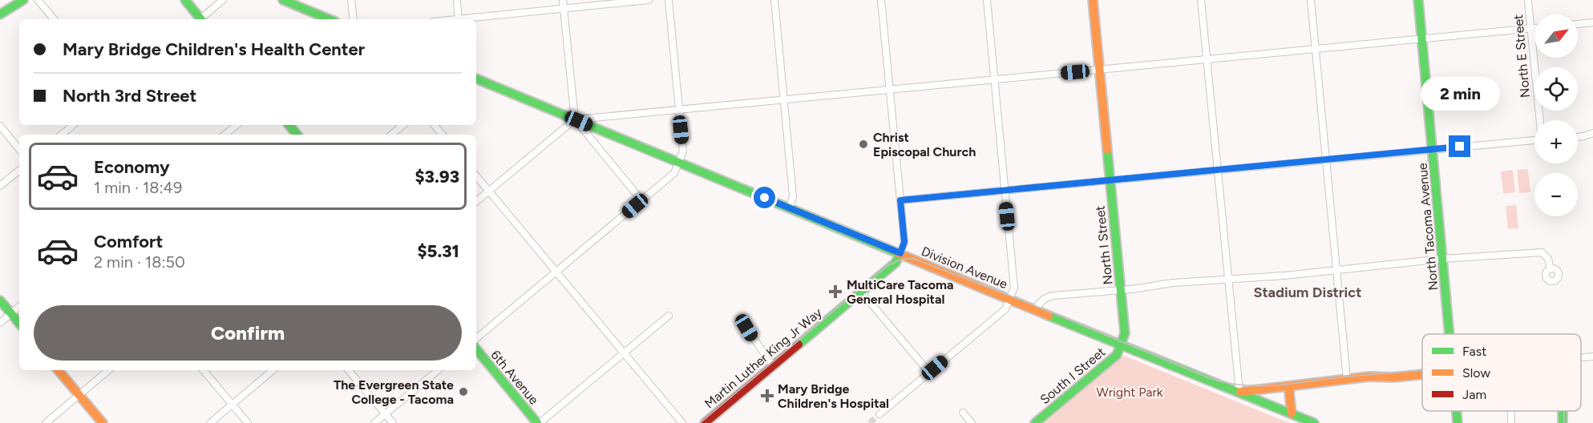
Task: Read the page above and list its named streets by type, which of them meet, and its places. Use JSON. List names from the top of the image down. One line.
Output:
{"streets":{"main road":["North Tacoma Avenue","North I Street","Division Avenue","Martin Luther King Jr Way","South I Street","6th Avenue"],"street":["North E Street"]},"crossings":[["North I Street","Division Avenue"],["North I Street","South I Street"],["Division Avenue","Martin Luther King Jr Way"],["Division Avenue","South I Street"]],"districts":["Stadium District"],"parks":["Wright Park"],"places":{"other":["Christ Episcopal Church","The Evergreen State College - Tacoma"],"health":["MultiCare Tacoma General Hospital","Mary Bridge Children's Hospital"]},"legend":["Fast","Slow","Jam"],"north":"top right","page":{"map_buttons":["+","−"],"banner":["Mary Bridge Children's Health Center","North 3rd Street"],"bubble":"2 min","list":[{"name":"Economy","note":"1 min · 18:49","value":"$3.93"},{"name":"Comfort","note":"2 min · 18:50","value":"$5.31"}],"buttons":"Confirm"}}
